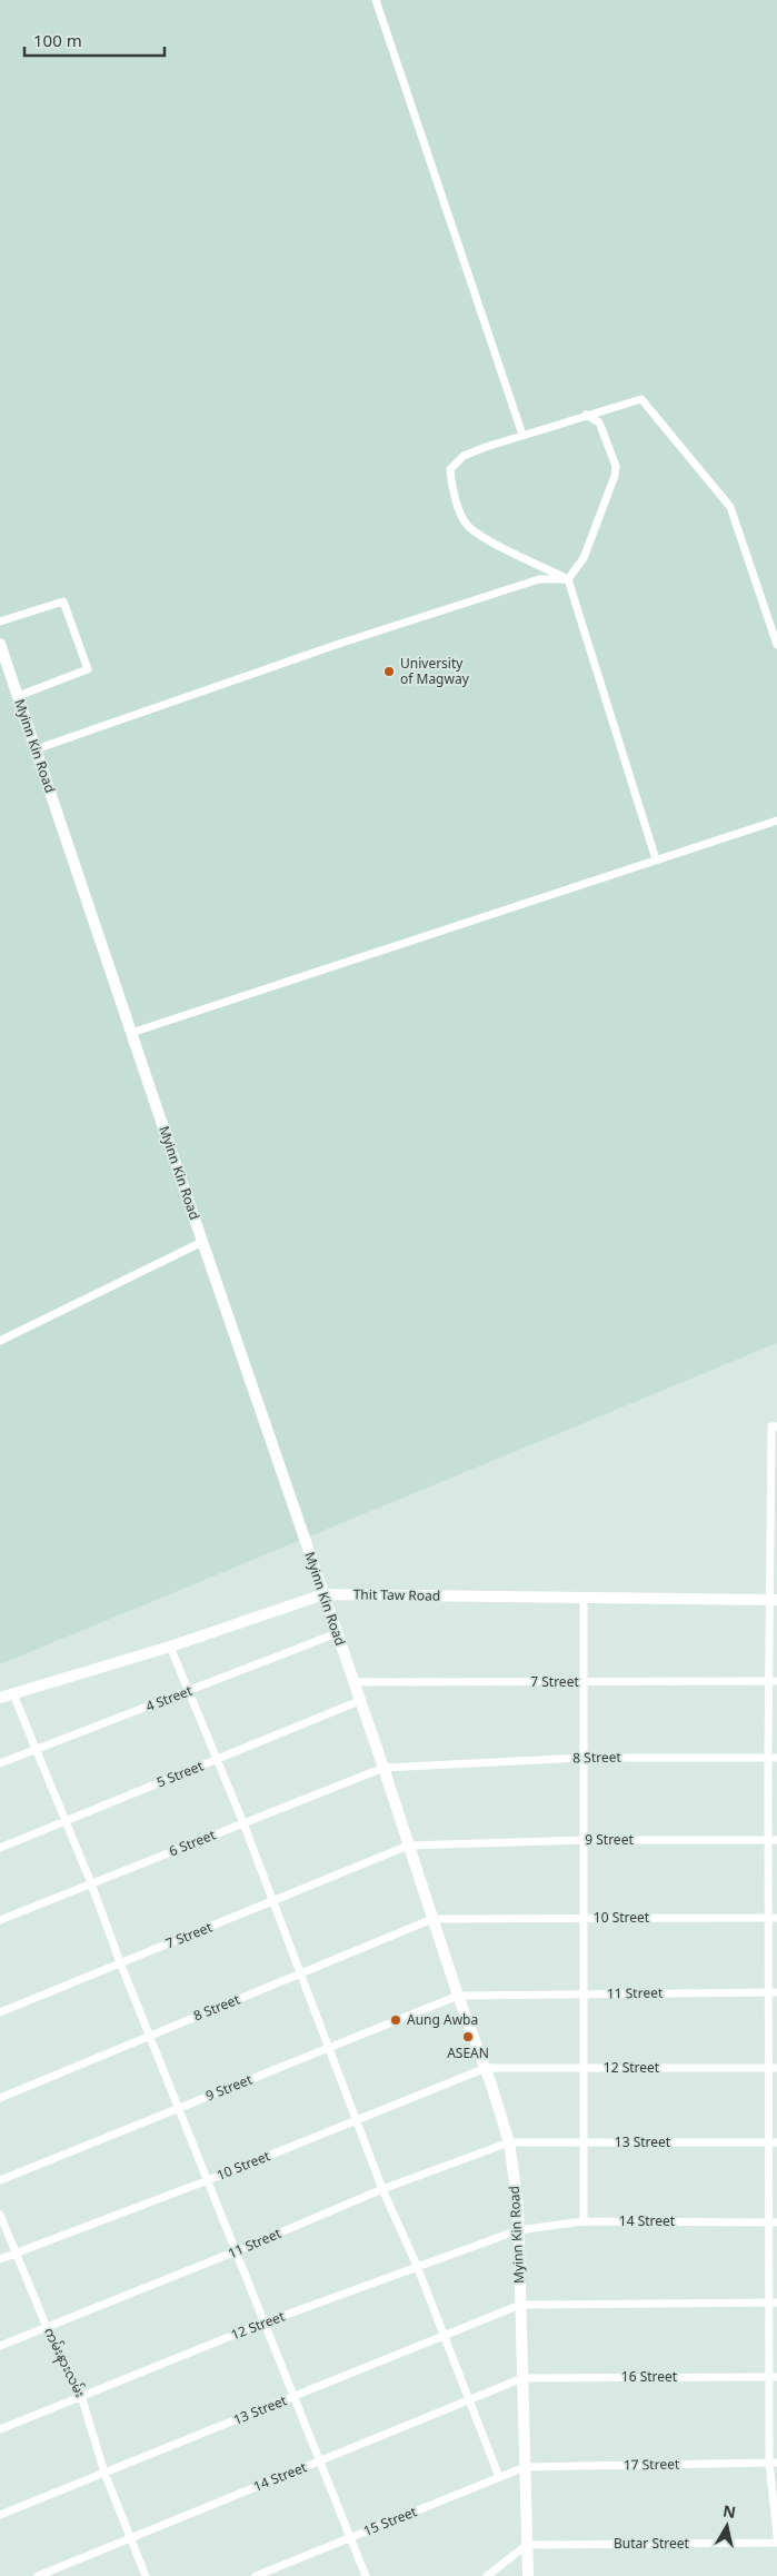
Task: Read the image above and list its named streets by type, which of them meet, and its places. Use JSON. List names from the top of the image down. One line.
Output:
{"streets":{"street":["Myinn Kin Road","Thit Taw Road","7 Street","4 Street","8 Street","5 Street","9 Street","6 Street","10 Street","11 Street","12 Street","13 Street","14 Street","ကမ်းနားလမ်း","16 Street","17 Street","15 Street","Butar Street"]},"crossings":[["Myinn Kin Road","Thit Taw Road"],["Myinn Kin Road","7 Street"],["Myinn Kin Road","4 Street"],["Myinn Kin Road","8 Street"],["Myinn Kin Road","5 Street"],["Myinn Kin Road","9 Street"],["Myinn Kin Road","6 Street"],["Myinn Kin Road","10 Street"],["Myinn Kin Road","11 Street"],["Myinn Kin Road","12 Street"],["Myinn Kin Road","13 Street"],["Myinn Kin Road","14 Street"],["Myinn Kin Road","16 Street"],["Myinn Kin Road","17 Street"],["Myinn Kin Road","15 Street"],["Myinn Kin Road","Butar Street"],["7 Street","9 Street"],["8 Street","6 Street"],["8 Street","10 Street"],["9 Street","11 Street"],["10 Street","12 Street"],["10 Street","ကမ်းနားလမ်း"],["11 Street","13 Street"],["11 Street","ကမ်းနားလမ်း"],["12 Street","14 Street"],["12 Street","ကမ်းနားလမ်း"],["13 Street","ကမ်းနားလမ်း"],["14 Street","ကမ်းနားလမ်း"],["14 Street","16 Street"],["17 Street","15 Street"]],"places":["University of Magway","Aung Awba","ASEAN"],"scale_bar":"100 m","north":"top"}
